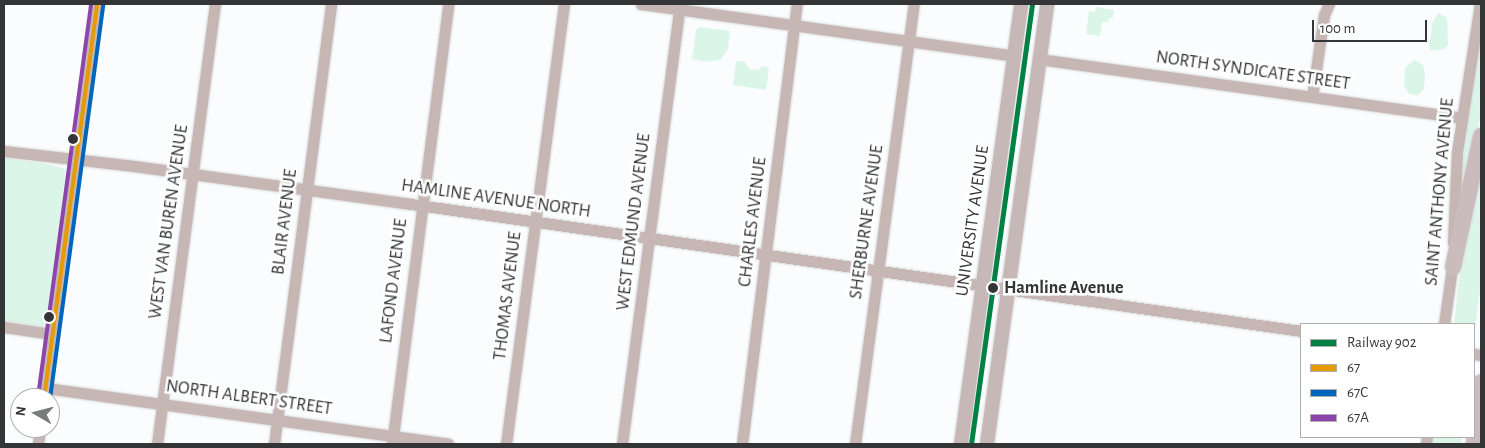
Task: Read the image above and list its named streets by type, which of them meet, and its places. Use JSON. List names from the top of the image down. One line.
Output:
{"streets":{"main road":["UNIVERSITY AVENUE"],"street":["NORTH SYNDICATE STREET","SAINT ANTHONY AVENUE","HAMLINE AVENUE NORTH","WEST VAN BUREN AVENUE","BLAIR AVENUE","WEST EDMUND AVENUE","CHARLES AVENUE","SHERBURNE AVENUE","LAFOND AVENUE","THOMAS AVENUE","NORTH ALBERT STREET"]},"crossings":[["NORTH SYNDICATE STREET","SAINT ANTHONY AVENUE"],["HAMLINE AVENUE NORTH","UNIVERSITY AVENUE"],["HAMLINE AVENUE NORTH","WEST VAN BUREN AVENUE"],["HAMLINE AVENUE NORTH","BLAIR AVENUE"],["HAMLINE AVENUE NORTH","WEST EDMUND AVENUE"],["HAMLINE AVENUE NORTH","CHARLES AVENUE"],["HAMLINE AVENUE NORTH","SHERBURNE AVENUE"],["HAMLINE AVENUE NORTH","LAFOND AVENUE"],["HAMLINE AVENUE NORTH","THOMAS AVENUE"],["WEST VAN BUREN AVENUE","NORTH ALBERT STREET"],["BLAIR AVENUE","NORTH ALBERT STREET"],["LAFOND AVENUE","NORTH ALBERT STREET"]],"places":["Hamline Avenue"],"lines":["rail line 902","transit line 67","transit line 67A","transit line 67C"],"legend":["Railway 902","67","67C","67A"],"scale_bar":"100 m","north":"left"}
